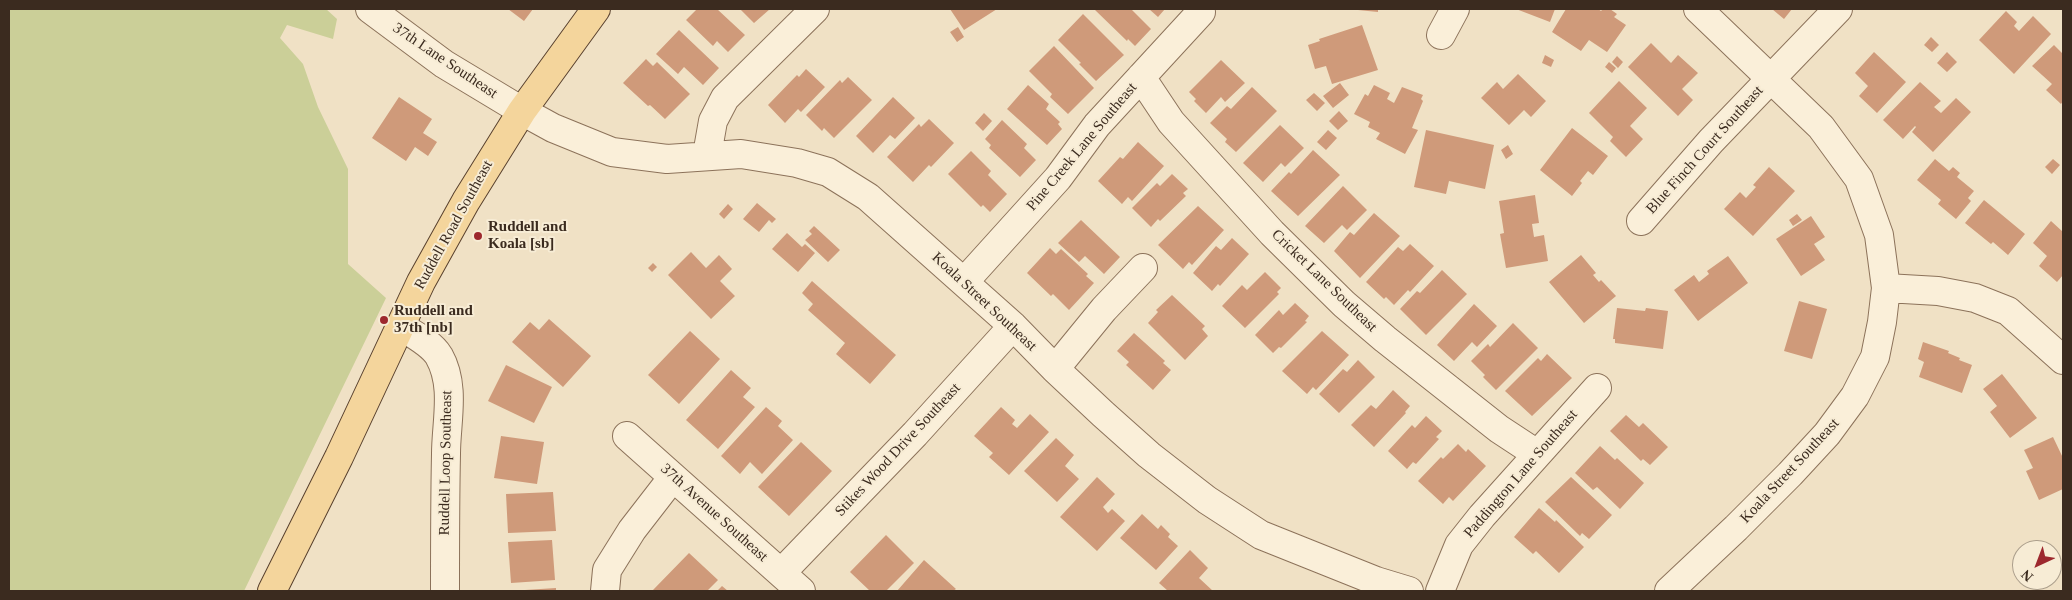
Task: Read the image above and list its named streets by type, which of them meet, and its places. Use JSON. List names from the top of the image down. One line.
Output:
{"streets":{"main road":["Ruddell Road Southeast"],"street":["37th Lane Southeast","Pine Creek Lane Southeast","Blue Finch Court Southeast","Cricket Lane Southeast","Koala Street Southeast","Stikes Wood Drive Southeast","Ruddell Loop Southeast","Paddington Lane Southeast","37th Avenue Southeast"]},"crossings":[["37th Lane Southeast","Ruddell Road Southeast"],["37th Lane Southeast","Koala Street Southeast"],["Pine Creek Lane Southeast","Cricket Lane Southeast"],["Pine Creek Lane Southeast","Koala Street Southeast"],["Blue Finch Court Southeast","Koala Street Southeast"],["Ruddell Road Southeast","Koala Street Southeast"],["Ruddell Road Southeast","Ruddell Loop Southeast"],["Cricket Lane Southeast","Paddington Lane Southeast"],["Koala Street Southeast","Stikes Wood Drive Southeast"],["Stikes Wood Drive Southeast","37th Avenue Southeast"]],"places":["Ruddell and Koala [sb]","Ruddell and 37th [nb]"],"north":"bottom left"}
